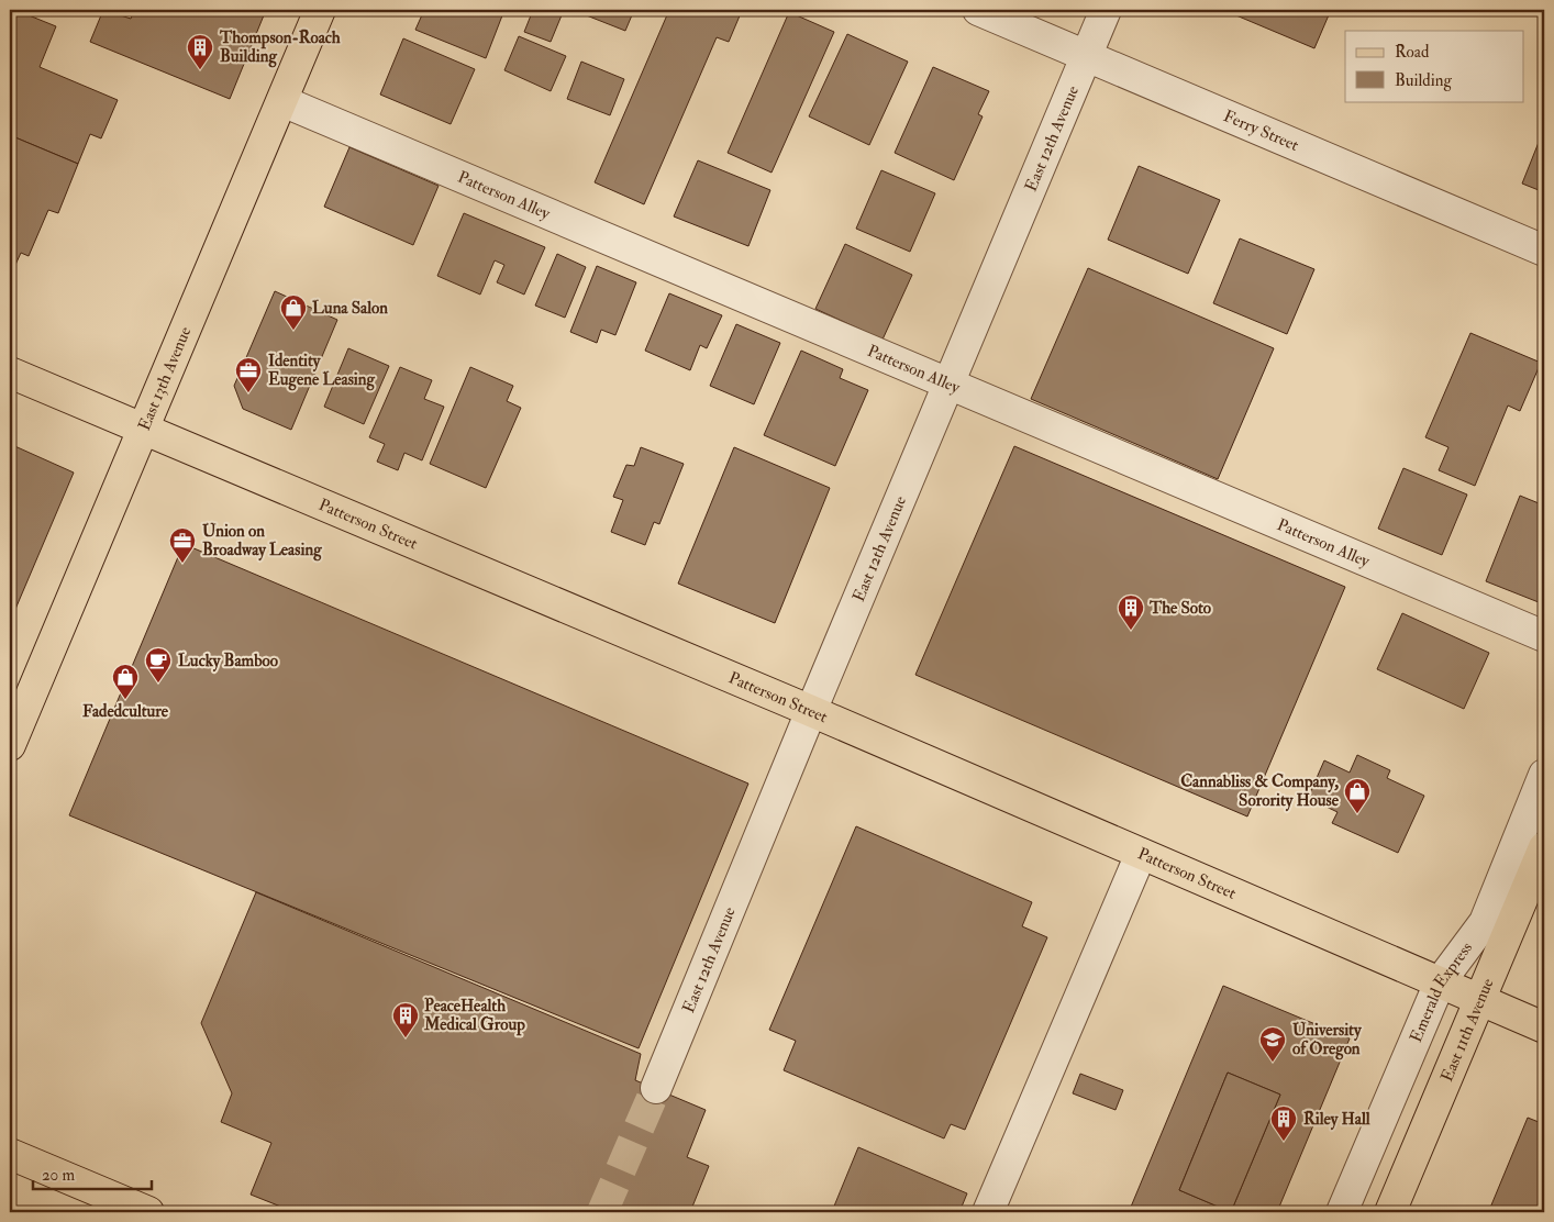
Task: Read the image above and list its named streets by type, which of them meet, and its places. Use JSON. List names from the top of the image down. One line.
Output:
{"streets":{"main road":["East 13th Avenue","Patterson Street","East 11th Avenue"],"street":["Ferry Street","East 12th Avenue","Patterson Alley","Emerald Express"]},"crossings":[["Ferry Street","East 12th Avenue"],["East 12th Avenue","Patterson Alley"],["East 12th Avenue","Patterson Street"],["Patterson Alley","East 13th Avenue"],["East 13th Avenue","Patterson Street"],["Patterson Street","Emerald Express"],["Patterson Street","East 11th Avenue"]],"places":{"building":["Thompson-Roach Building","The Soto","PeaceHealth Medical Group","Riley Hall"],"shop":["Luna Salon","Fadedculture","Cannabliss & Company, Sorority House"],"office":["Identity Eugene Leasing","Union on Broadway Leasing"],"cafe":["Lucky Bamboo"],"school or university":["University of Oregon"]},"legend":["Road","Building"],"scale_bar":"20 m"}
